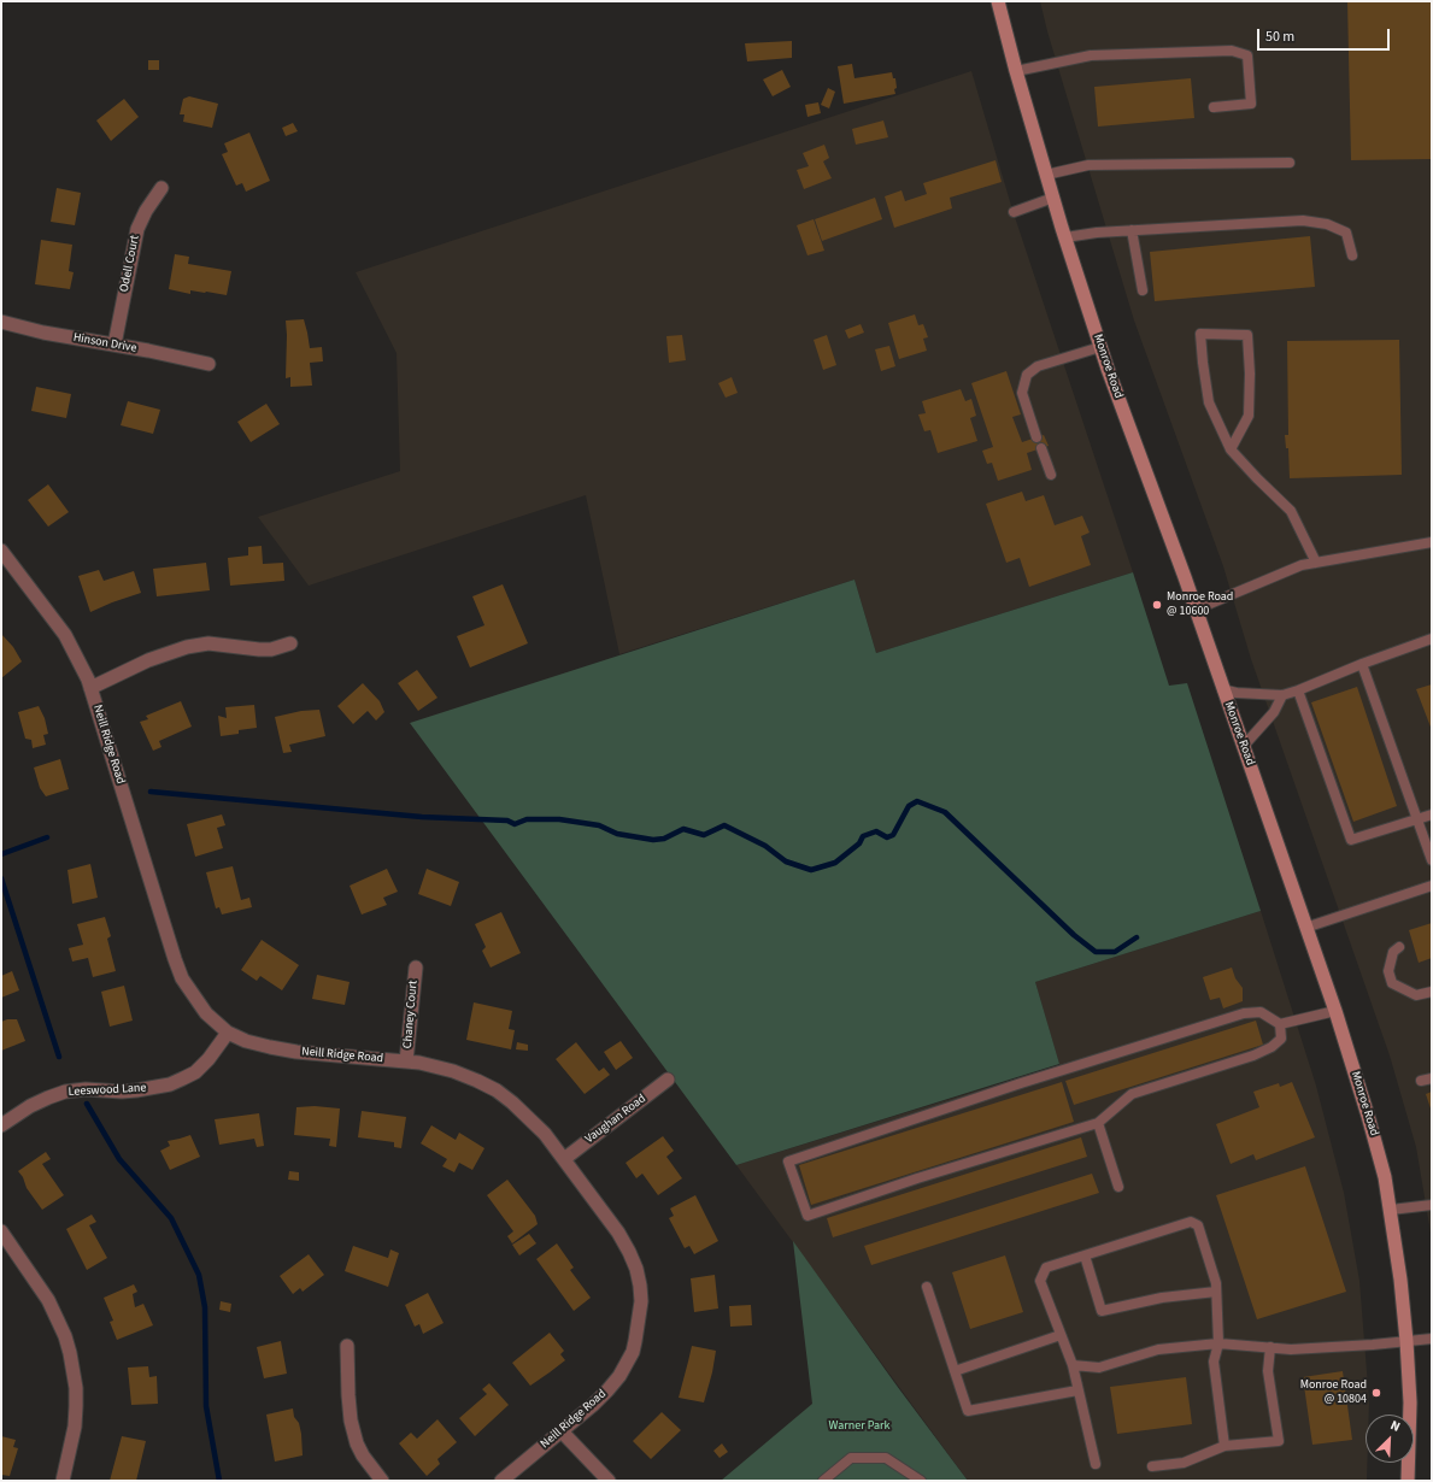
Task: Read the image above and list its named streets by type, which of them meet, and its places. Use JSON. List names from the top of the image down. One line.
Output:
{"streets":{"main road":["Monroe Road"],"street":["Odell Court","Hinson Drive","Neill Ridge Road","Chaney Court","Leeswood Lane","Vaughan Road"]},"crossings":[["Odell Court","Hinson Drive"],["Neill Ridge Road","Chaney Court"],["Neill Ridge Road","Leeswood Lane"],["Neill Ridge Road","Vaughan Road"]],"parks":["Warner Park"],"places":["Monroe Road @ 10600","Monroe Road @ 10804"],"scale_bar":"50 m","north":"top right"}
